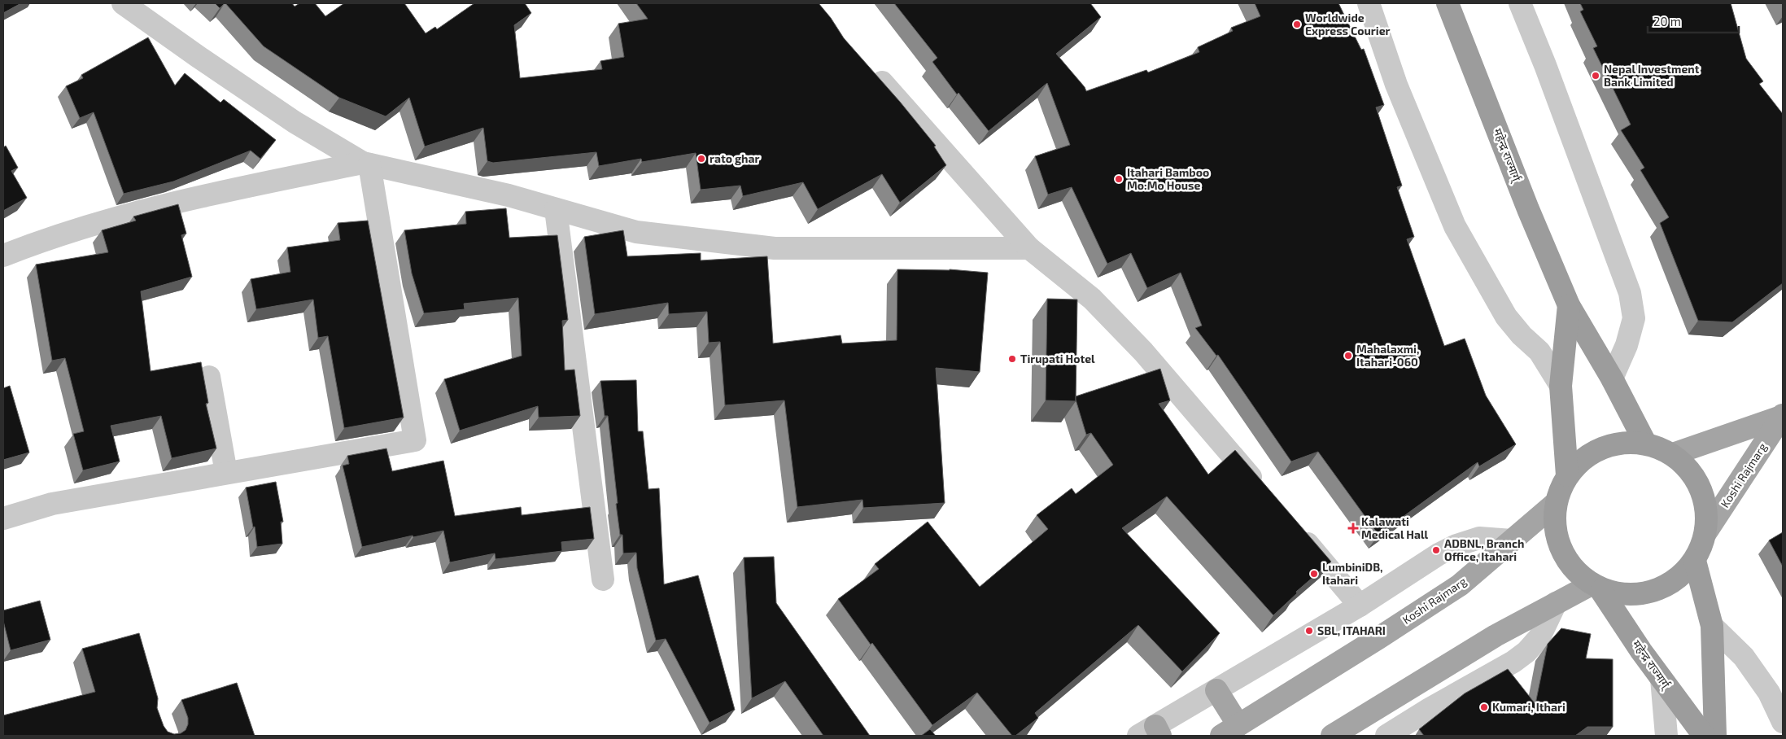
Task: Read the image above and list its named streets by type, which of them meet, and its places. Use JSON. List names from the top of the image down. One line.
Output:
{"streets":{"highway":["महेन्द्र राज्मार्ग्"],"main road":["Koshi Rajmarg"]},"crossings":[["महेन्द्र राज्मार्ग्","Koshi Rajmarg"]],"places":{"other":["Worldwide Express Courier","Nepal Investment Bank Limited","rato ghar","Itahari Bamboo Mo:Mo House","Mahalaxmi, Itahari-060","Tirupati Hotel","ADBNL, Branch Office, Itahari","LumbiniDB, Itahari","SBL, ITAHARI","Kumari, Ithari"],"health":["Kalawati Medical Hall"]},"scale_bar":"20 m"}
